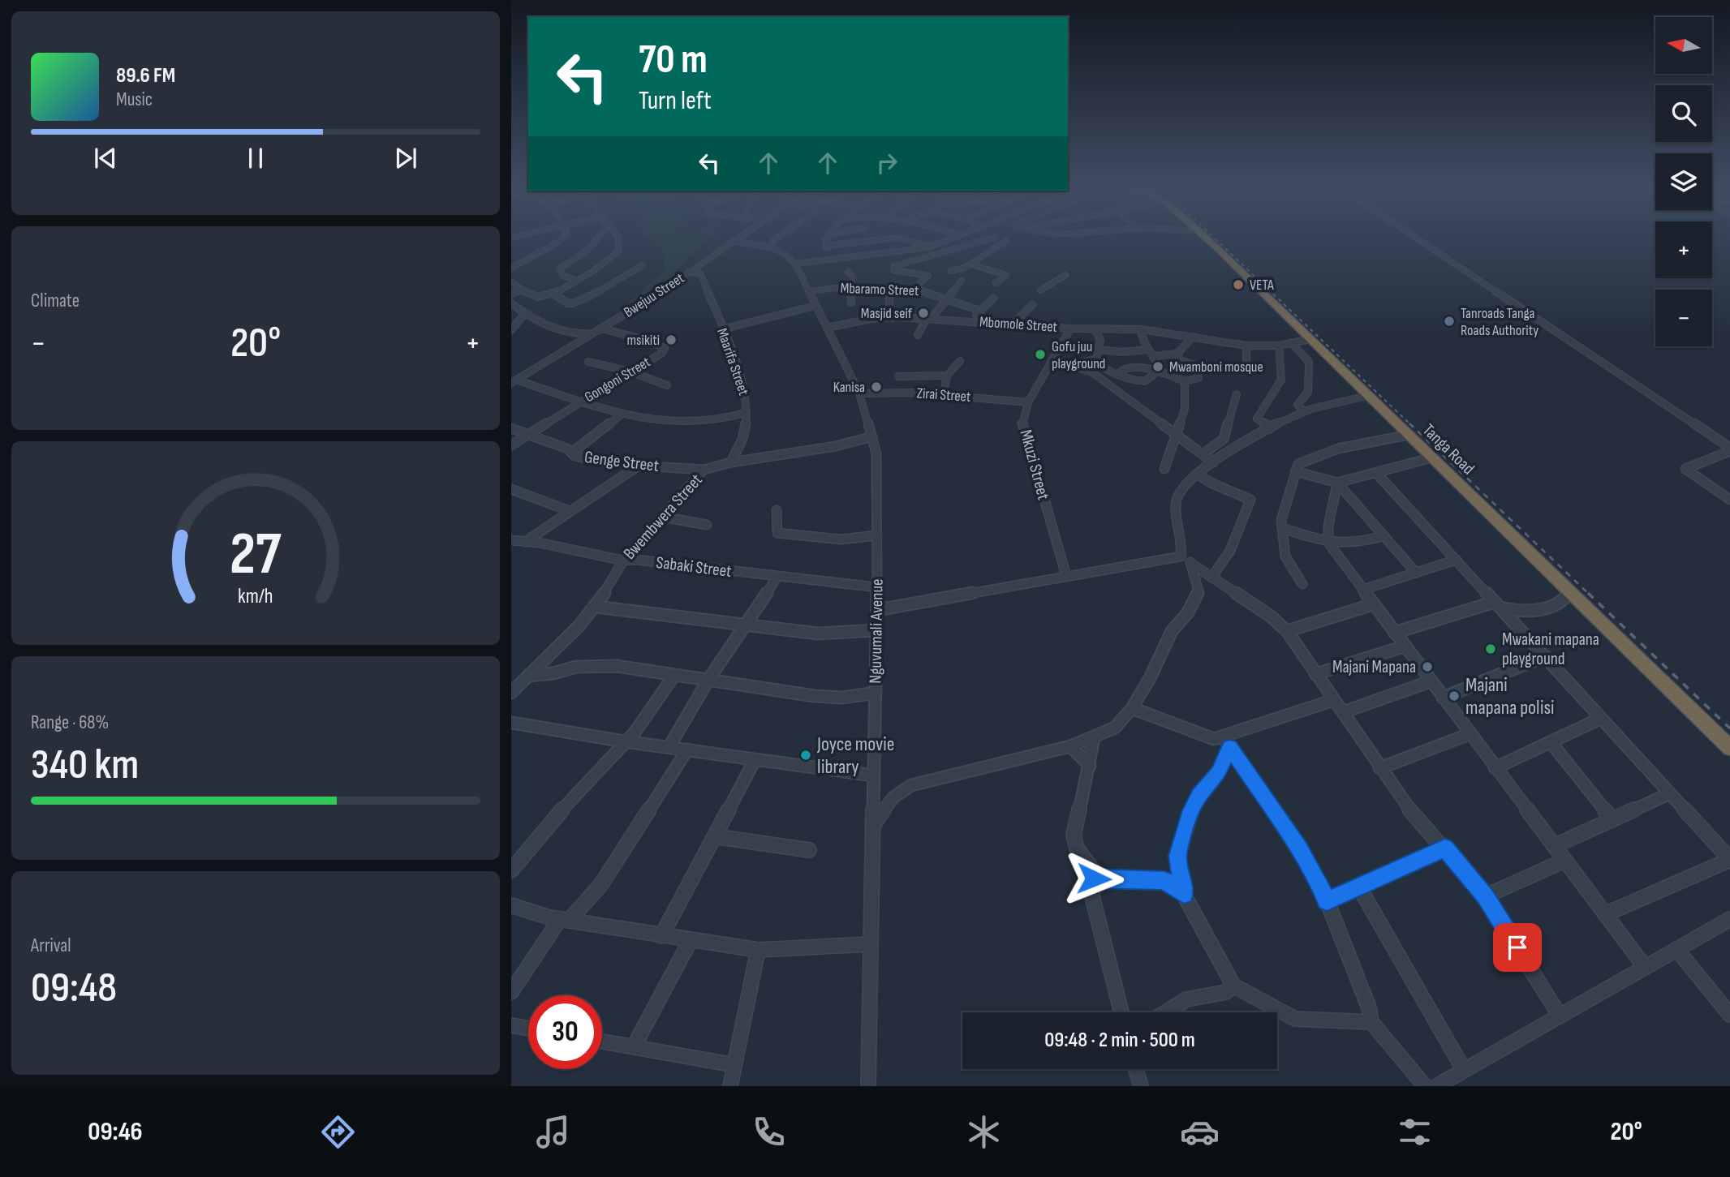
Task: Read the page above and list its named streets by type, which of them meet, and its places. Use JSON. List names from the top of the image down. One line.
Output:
{"streets":{"highway":["Tanga Road"],"street":["Mbaramo Street","Bwejuu Street","Mbomole Street","Maarifa Street","Gongoni Street","Zirai Street","Genge Street","Mkuzi Street","Bwembwera Street","Sabaki Street","Nguvumali Avenue"]},"crossings":[["Mbaramo Street","Nguvumali Avenue"],["Bwejuu Street","Maarifa Street"],["Bwejuu Street","Gongoni Street"],["Bwejuu Street","Nguvumali Avenue"],["Mbomole Street","Tanga Road"],["Mbomole Street","Mkuzi Street"],["Mbomole Street","Nguvumali Avenue"],["Maarifa Street","Bwembwera Street"],["Gongoni Street","Genge Street"],["Zirai Street","Mkuzi Street"],["Zirai Street","Nguvumali Avenue"],["Genge Street","Bwembwera Street"],["Bwembwera Street","Sabaki Street"],["Bwembwera Street","Nguvumali Avenue"],["Sabaki Street","Nguvumali Avenue"]],"places":["VETA","Masjid seif","Tanroads Tanga Roads Authority","msikiti","Gofu juu playground","Mwamboni mosque","Kanisa","Mwakani mapana playground","Majani Mapana","Majani mapana polisi","Joyce movie library"],"north":"left","page":{"map_buttons":["+","−"],"turn":["70 m","Turn left"],"song":["89.6 FM","Music"],"tile":["Climate",["Range · 68%","340 km"],["Arrival","09:48"]],"heat":["−","20°","+"],"limit":"30","trip":"09:48 · 2 min · 500 m","tabs":["09:46","20°"],"gauge":["27","km/h"]}}
